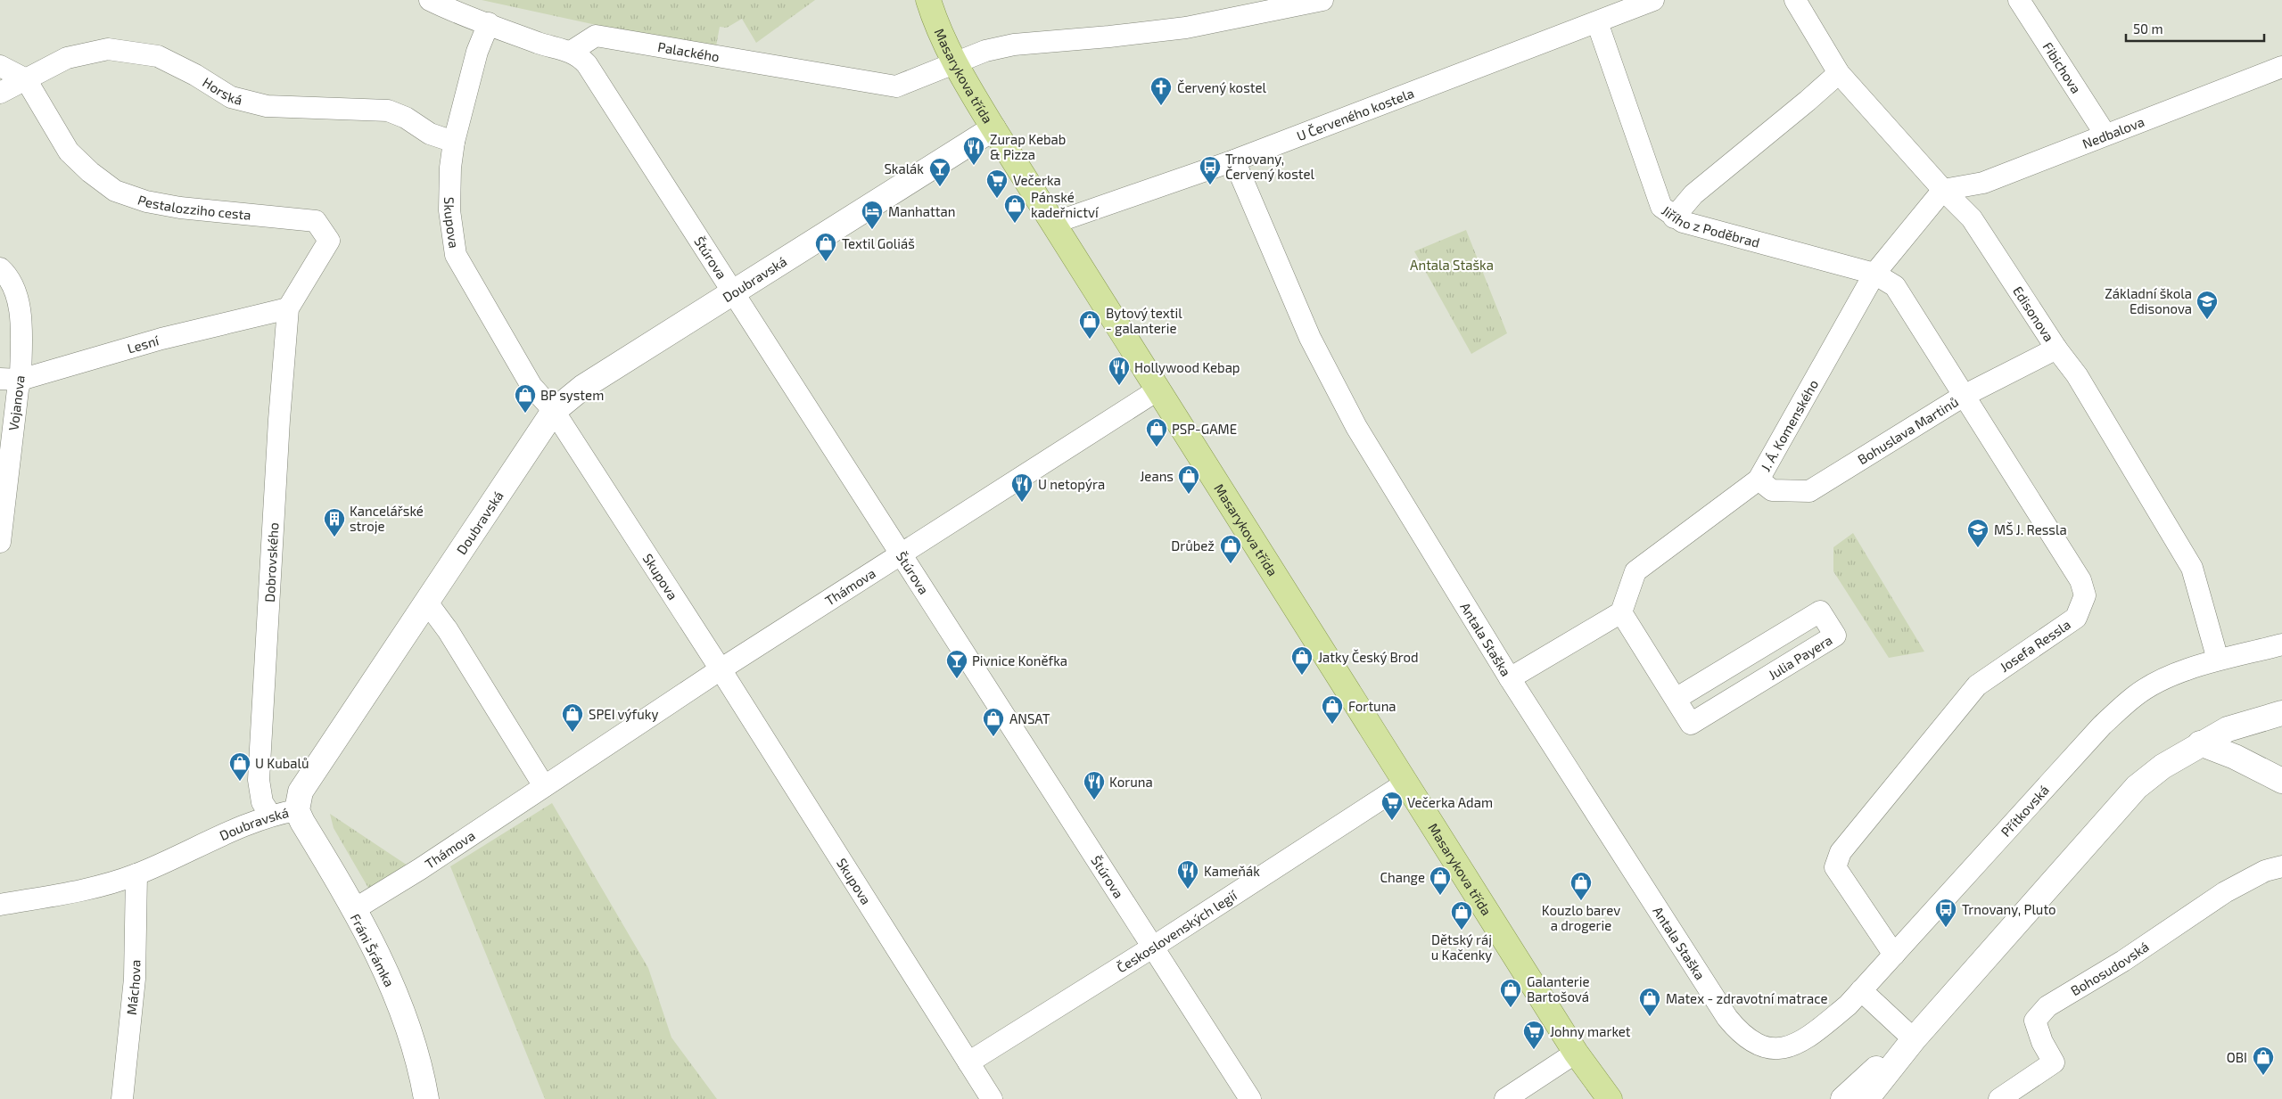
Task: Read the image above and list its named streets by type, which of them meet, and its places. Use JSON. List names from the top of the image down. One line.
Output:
{"streets":{"main road":["Masarykova třída"],"street":["Palackého","Fibichova","Horská","U Červeného kostela","Nedbalova","Pestalozziho cesta","Skupova","Jiřího z Poděbrad","Štúrova","Doubravská","Edisonova","Lesní","Vojanova","J. Á. Komenského","Bohuslava Martinů","Dobrovského","Thámova","Antala Staška","Josefa Ressla","Julia Payera","Přítkovská","Československých legií","Fráni Šrámka","Bohosudovská","Máchova"]},"crossings":[["Palackého","Masarykova třída"],["Palackého","Štúrova"],["Fibichova","Nedbalova"],["Masarykova třída","U Červeného kostela"],["Masarykova třída","Doubravská"],["Masarykova třída","Thámova"],["Masarykova třída","Československých legií"],["Horská","Pestalozziho cesta"],["Horská","Skupova"],["U Červeného kostela","Jiřího z Poděbrad"],["U Červeného kostela","Antala Staška"],["Nedbalova","Edisonova"],["Nedbalova","J. Á. Komenského"],["Pestalozziho cesta","Lesní"],["Pestalozziho cesta","Dobrovského"],["Skupova","Doubravská"],["Skupova","Thámova"],["Skupova","Československých legií"],["Jiřího z Poděbrad","J. Á. Komenského"],["Jiřího z Poděbrad","Josefa Ressla"],["Štúrova","Doubravská"],["Štúrova","Thámova"],["Štúrova","Československých legií"],["Doubravská","Dobrovského"],["Doubravská","Fráni Šrámka"],["Doubravská","Máchova"],["Edisonova","J. Á. Komenského"],["Edisonova","Bohuslava Martinů"],["Edisonova","Přítkovská"],["Lesní","Vojanova"],["Lesní","Dobrovského"],["J. Á. Komenského","Bohuslava Martinů"],["J. Á. Komenského","Josefa Ressla"],["J. Á. Komenského","Julia Payera"],["Bohuslava Martinů","Josefa Ressla"],["Thámova","Fráni Šrámka"],["Antala Staška","Přítkovská"],["Josefa Ressla","Přítkovská"]],"parks":["Antala Staška"],"places":{"church":["Červený kostel"],"restaurant":["Zurap Kebab & Pizza","Hollywood Kebap","U netopýra","Koruna","Kameňák"],"bus stop":["Trnovany, Červený kostel","Trnovany, Pluto"],"bar":["Skalák","Pivnice Koněfka"],"supermarket":["Večerka","Večerka Adam","Johny market"],"shop":["Pánské kadeřnictví","Textil Goliáš","Bytový textil - galanterie","BP system","PSP-GAME","Jeans","Drůbež","Jatky Český Brod","Fortuna","SPEI výfuky","ANSAT","U Kubalů","Change","Kouzlo barev a drogerie","Dětský ráj u Kačenky","Galanterie Bartošová","Matex - zdravotní matrace","OBI"],"hotel":["Manhattan"],"school or university":["Základní škola Edisonova","MŠ J. Ressla"],"building":["Kancelářské stroje"]},"scale_bar":"50 m"}
